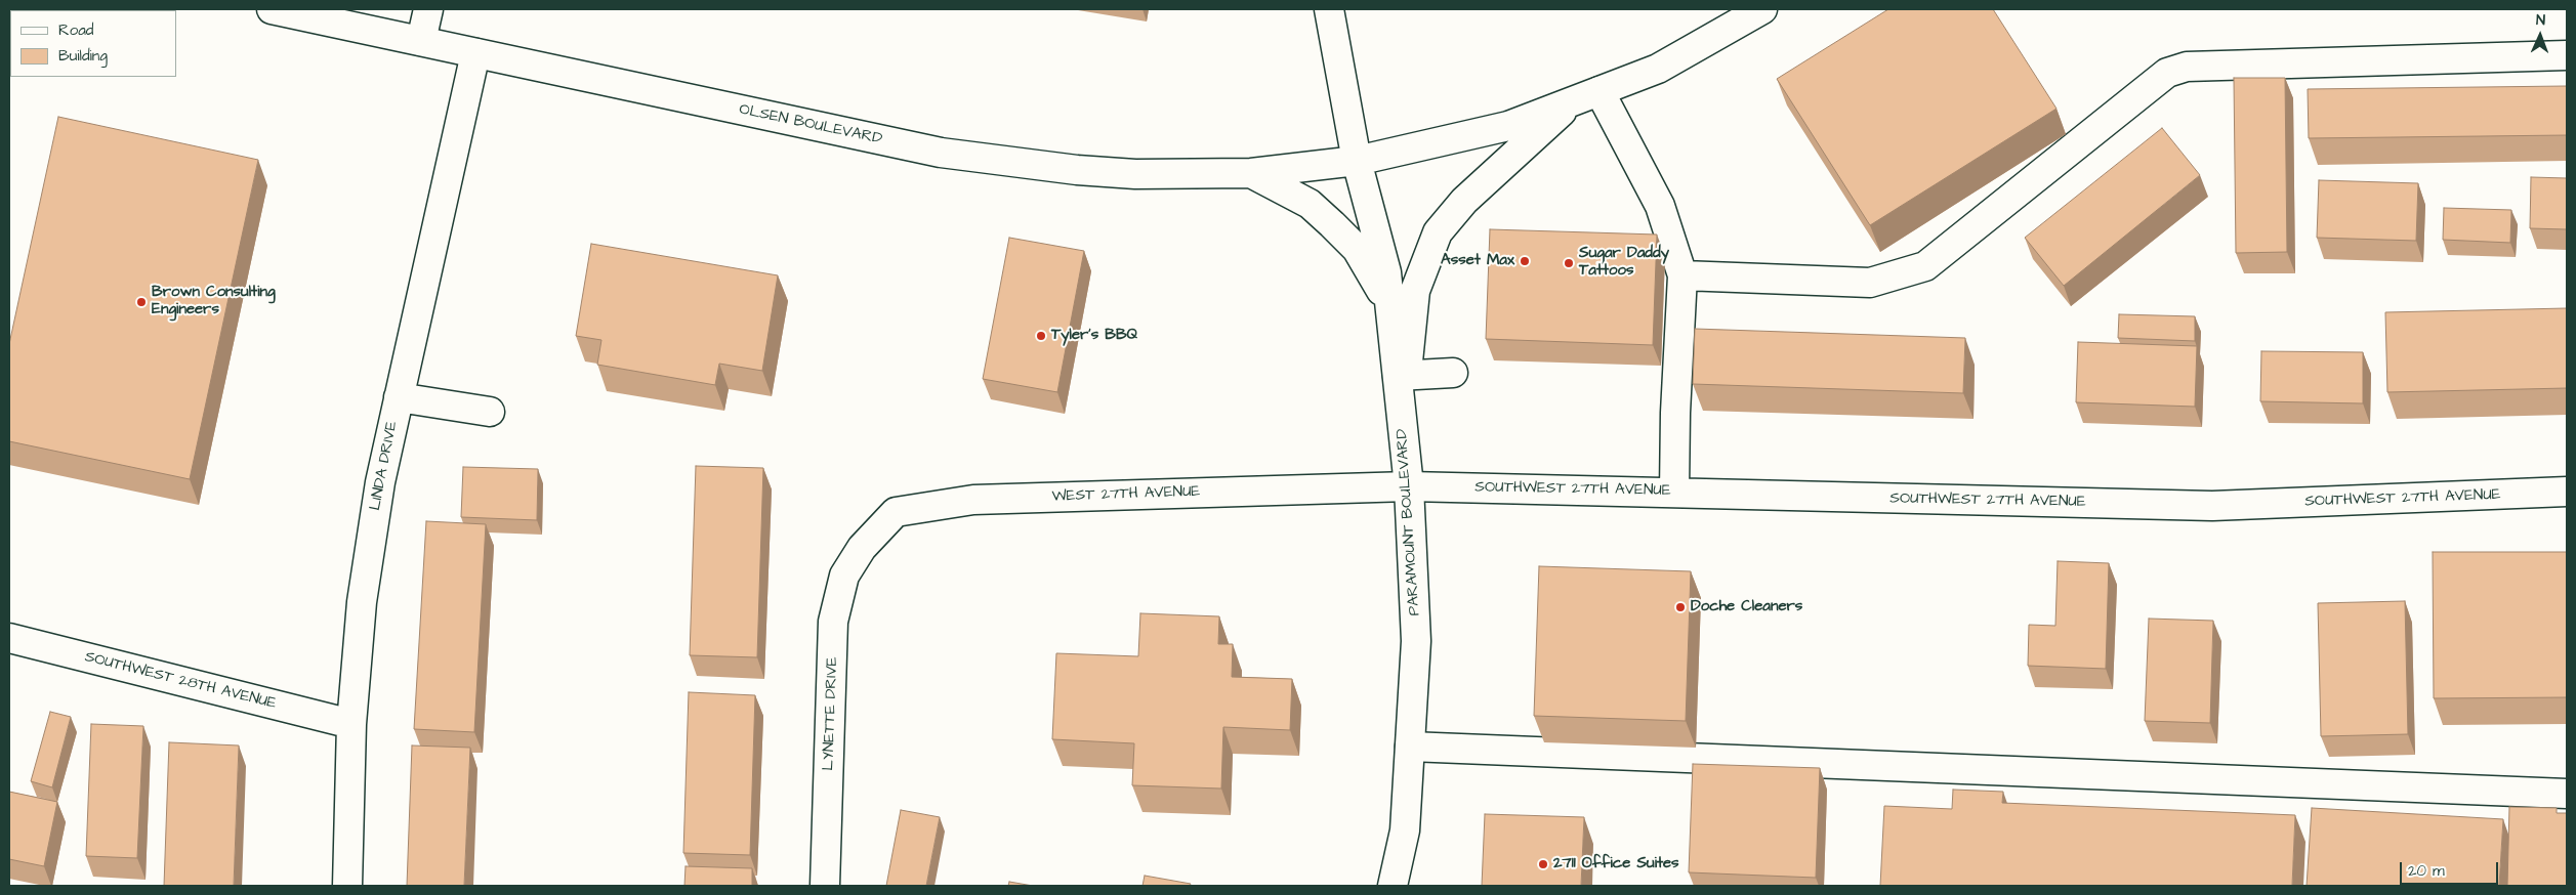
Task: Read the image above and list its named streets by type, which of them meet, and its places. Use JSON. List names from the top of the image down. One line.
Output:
{"streets":{"street":["OLSEN BOULEVARD","LINDA DRIVE","SOUTHWEST 27TH AVENUE","WEST 27TH AVENUE","PARAMOUNT BOULEVARD","SOUTHWEST 28TH AVENUE","LYNETTE DRIVE"]},"crossings":[["OLSEN BOULEVARD","LINDA DRIVE"],["OLSEN BOULEVARD","PARAMOUNT BOULEVARD"],["LINDA DRIVE","SOUTHWEST 28TH AVENUE"],["SOUTHWEST 27TH AVENUE","WEST 27TH AVENUE"],["SOUTHWEST 27TH AVENUE","PARAMOUNT BOULEVARD"],["WEST 27TH AVENUE","PARAMOUNT BOULEVARD"],["WEST 27TH AVENUE","LYNETTE DRIVE"]],"places":["Asset Max","Sugar Daddy Tattoos","Brown Consulting Engineers","Tyler's BBQ","Doche Cleaners","2711 Office Suites"],"legend":["Road","Building"],"scale_bar":"20 m","north":"top"}
